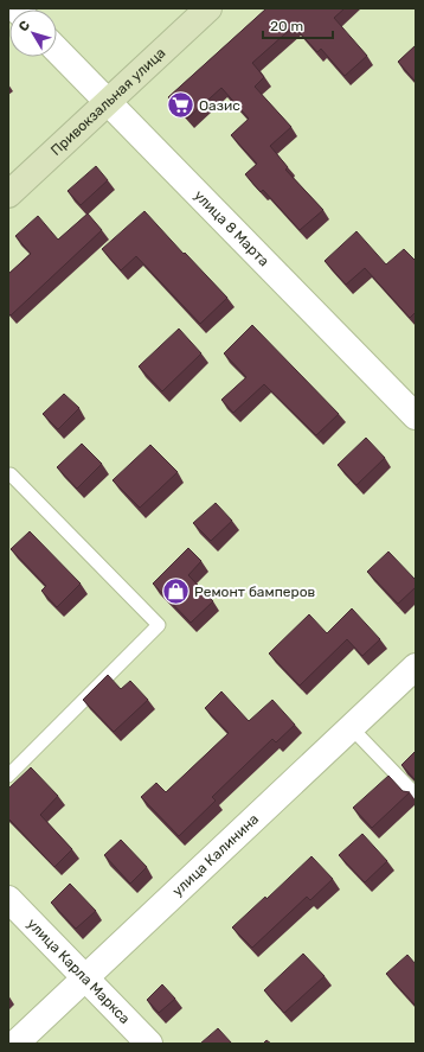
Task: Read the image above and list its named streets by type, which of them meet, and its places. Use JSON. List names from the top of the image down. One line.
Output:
{"streets":{"street":["Привокзальная улица","улица 8 Марта","улица Калинина","улица Карла Маркса"]},"crossings":[["Привокзальная улица","улица 8 Марта"],["улица Калинина","улица Карла Маркса"]],"places":{"supermarket":["Оазис"],"shop":["Ремонт бамперов"]},"scale_bar":"20 m","north":"top left"}
